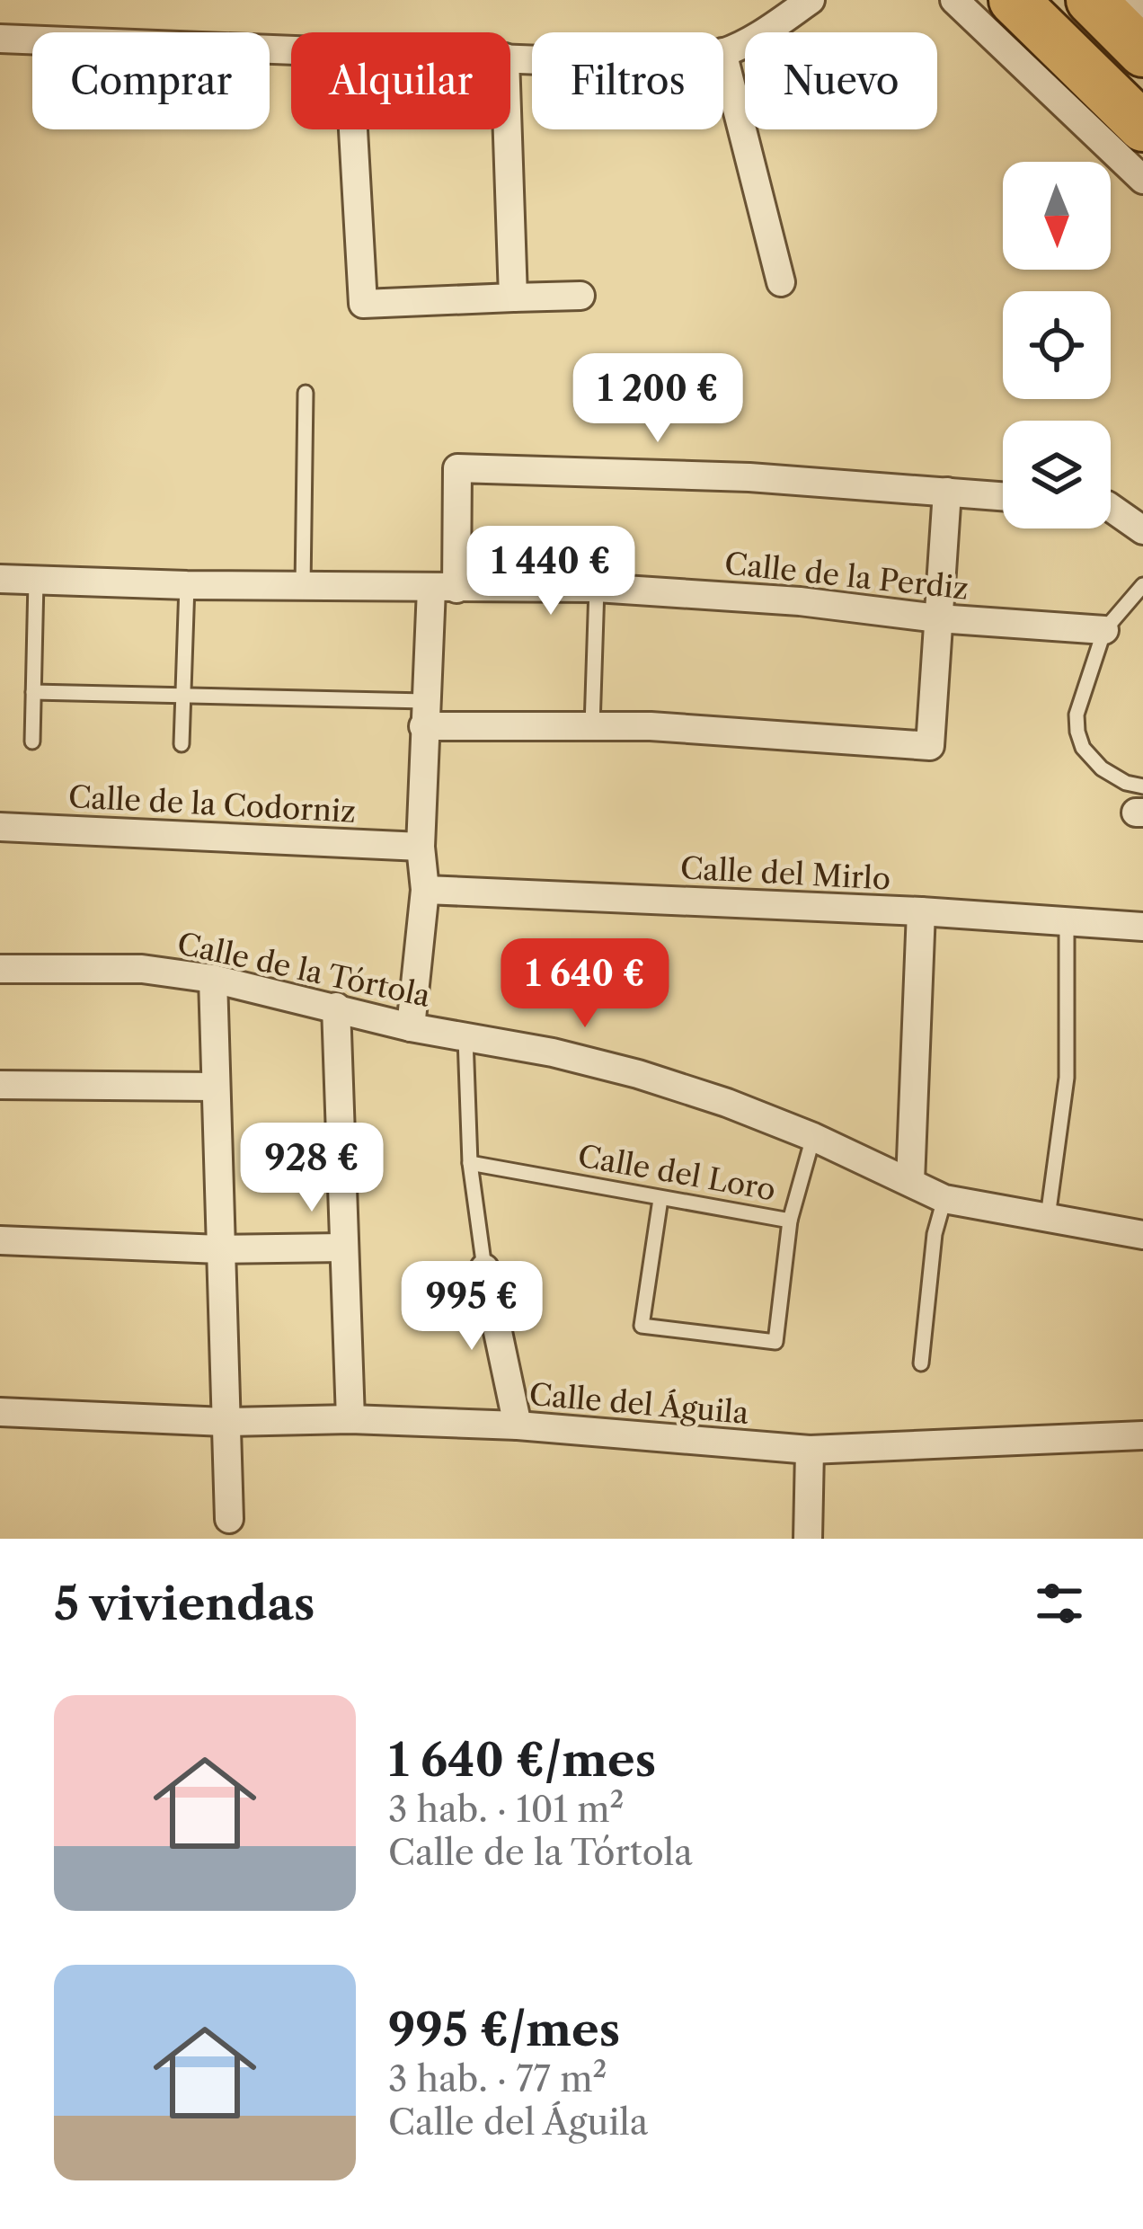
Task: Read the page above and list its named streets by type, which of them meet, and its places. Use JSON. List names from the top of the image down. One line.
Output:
{"streets":{"street":["Calle de la Perdiz","Calle de la Codorniz","Calle del Mirlo","Calle de la Tórtola","Calle del Águila"],"lane":["Calle del Loro"]},"crossings":[["Calle de la Tórtola","Calle del Loro"]],"north":"bottom","page":{"chip":["Comprar","Alquilar","Filtros","Nuevo"],"price":["1 200 €","1 440 €","1 640 €","928 €","995 €"],"heading":"5 viviendas","list":[{"name":"1 640 €/mes","note":"3 hab. · 101 m² · Calle de la Tórtola"},{"name":"995 €/mes","note":"3 hab. · 77 m² · Calle del Águila"}]}}
